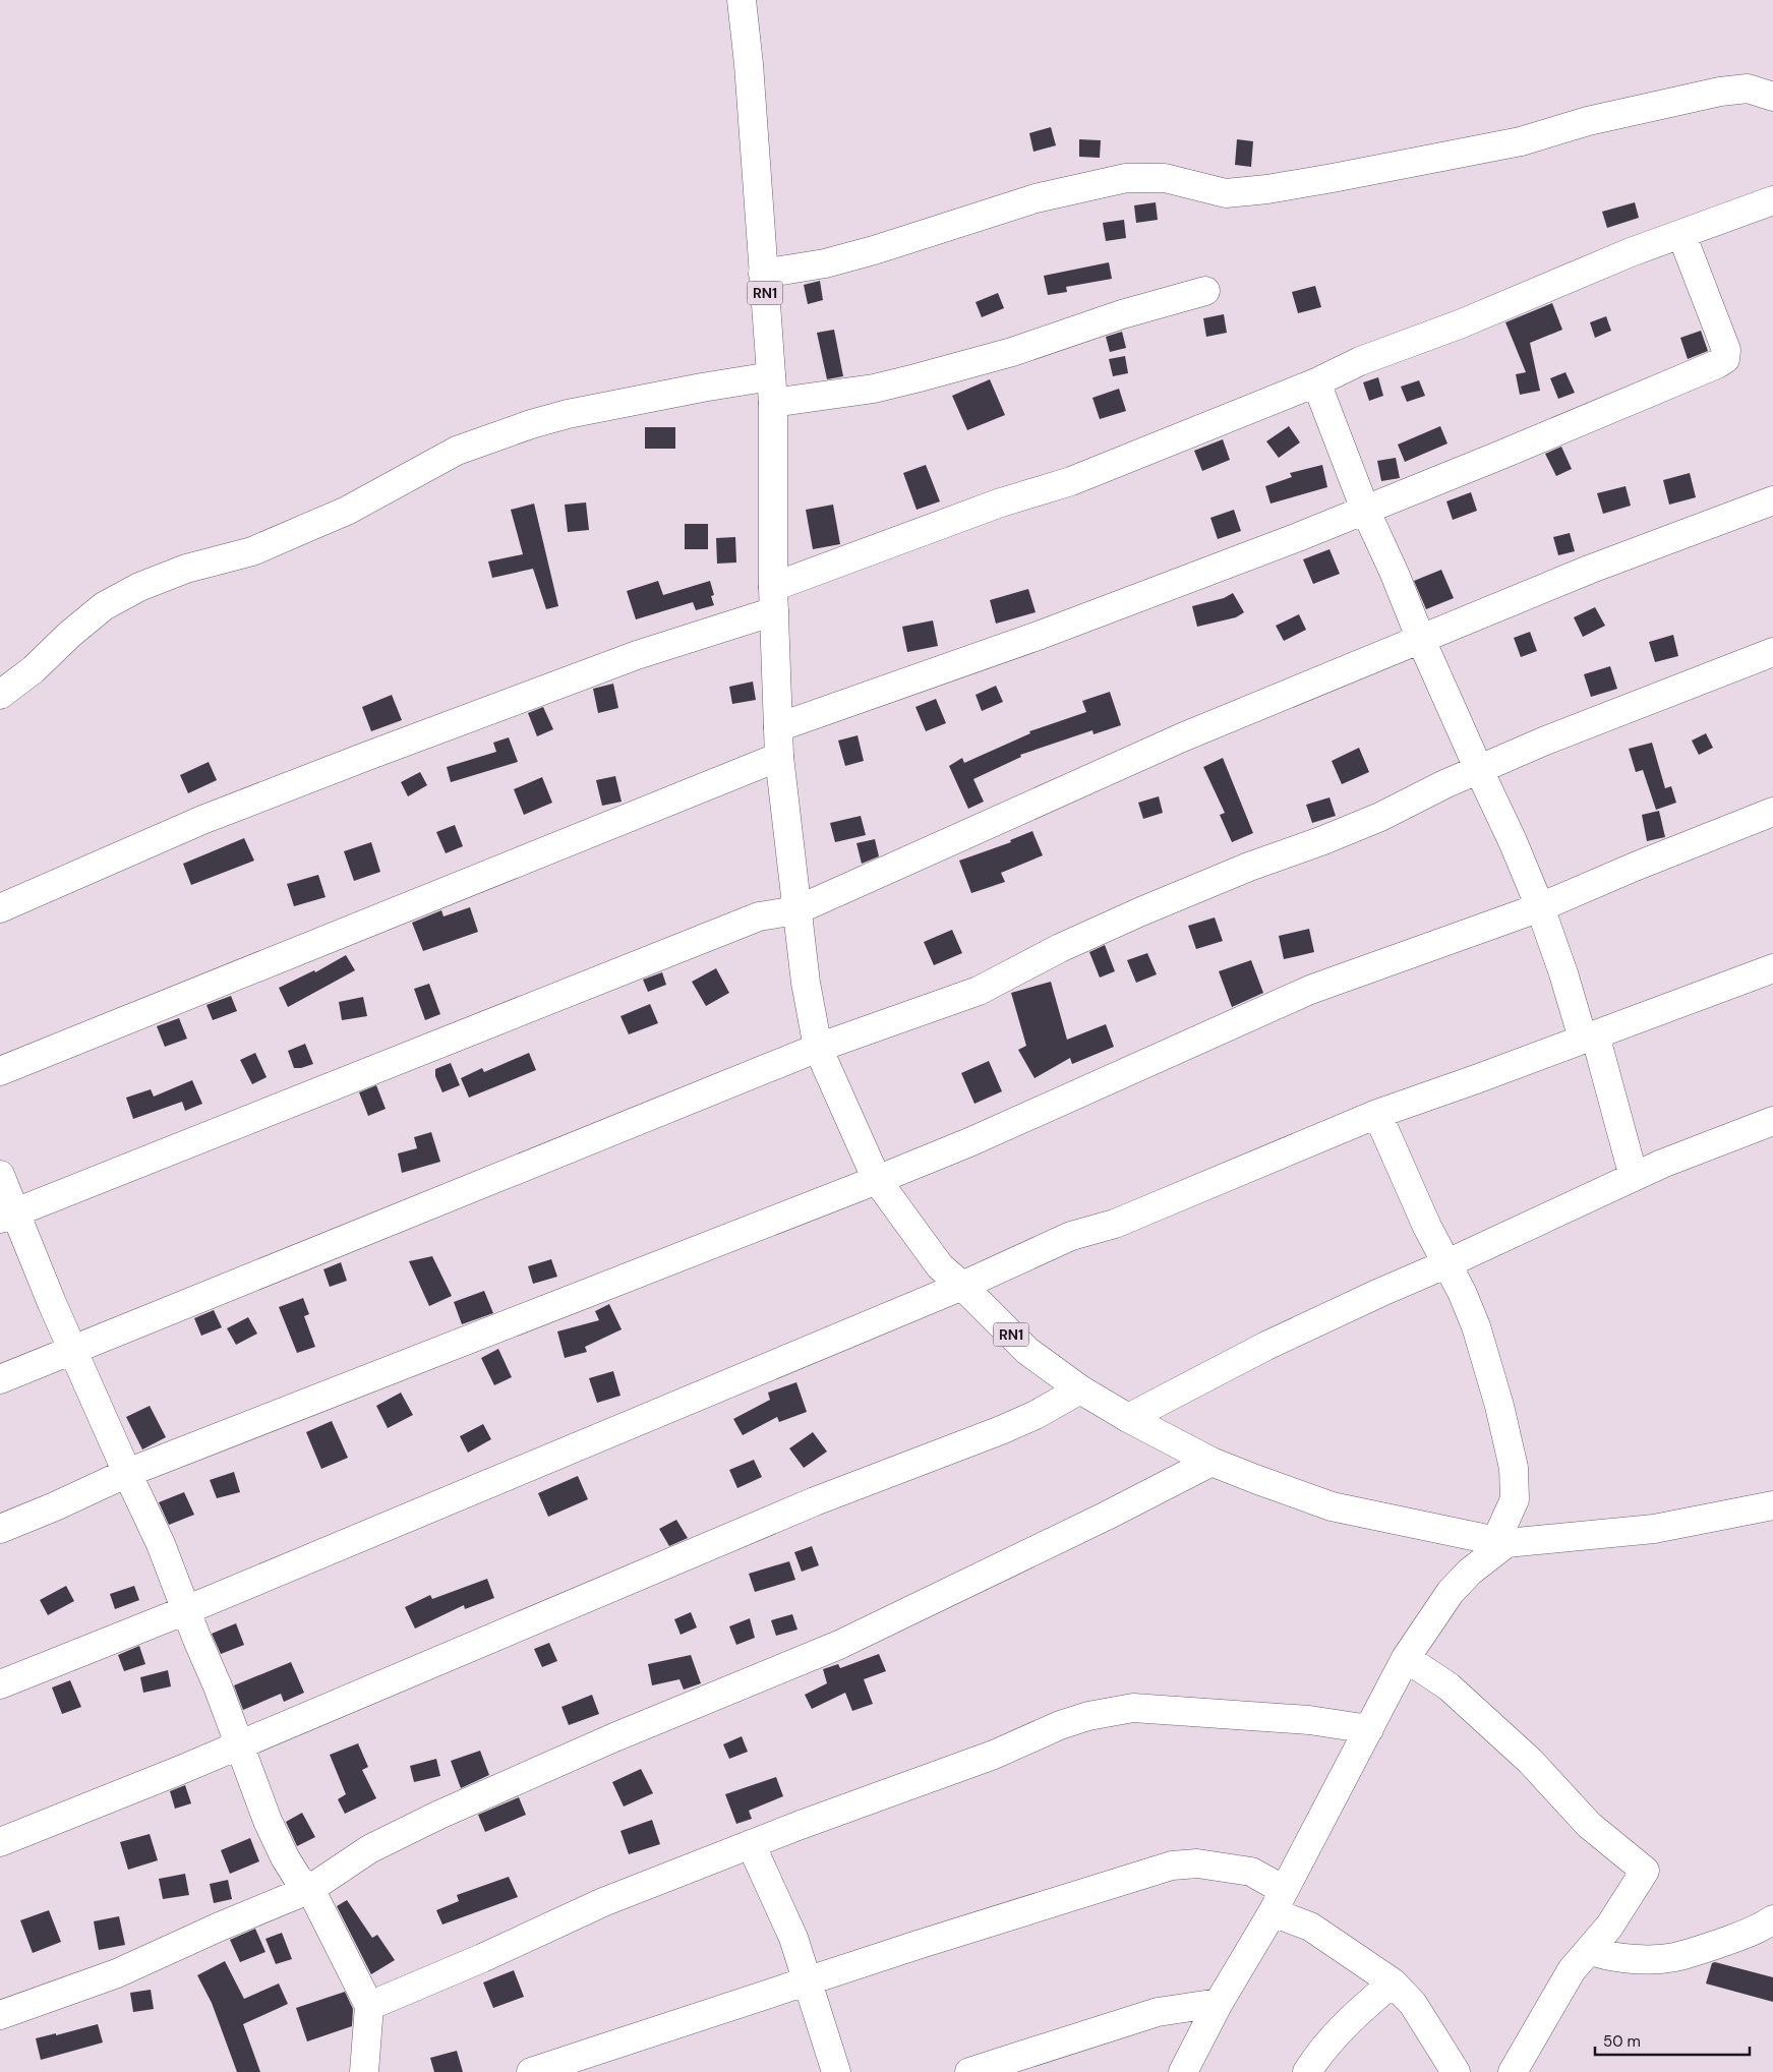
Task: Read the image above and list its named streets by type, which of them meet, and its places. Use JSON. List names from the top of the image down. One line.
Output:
{"streets":{"main road":["RN1"]},"scale_bar":"50 m"}
